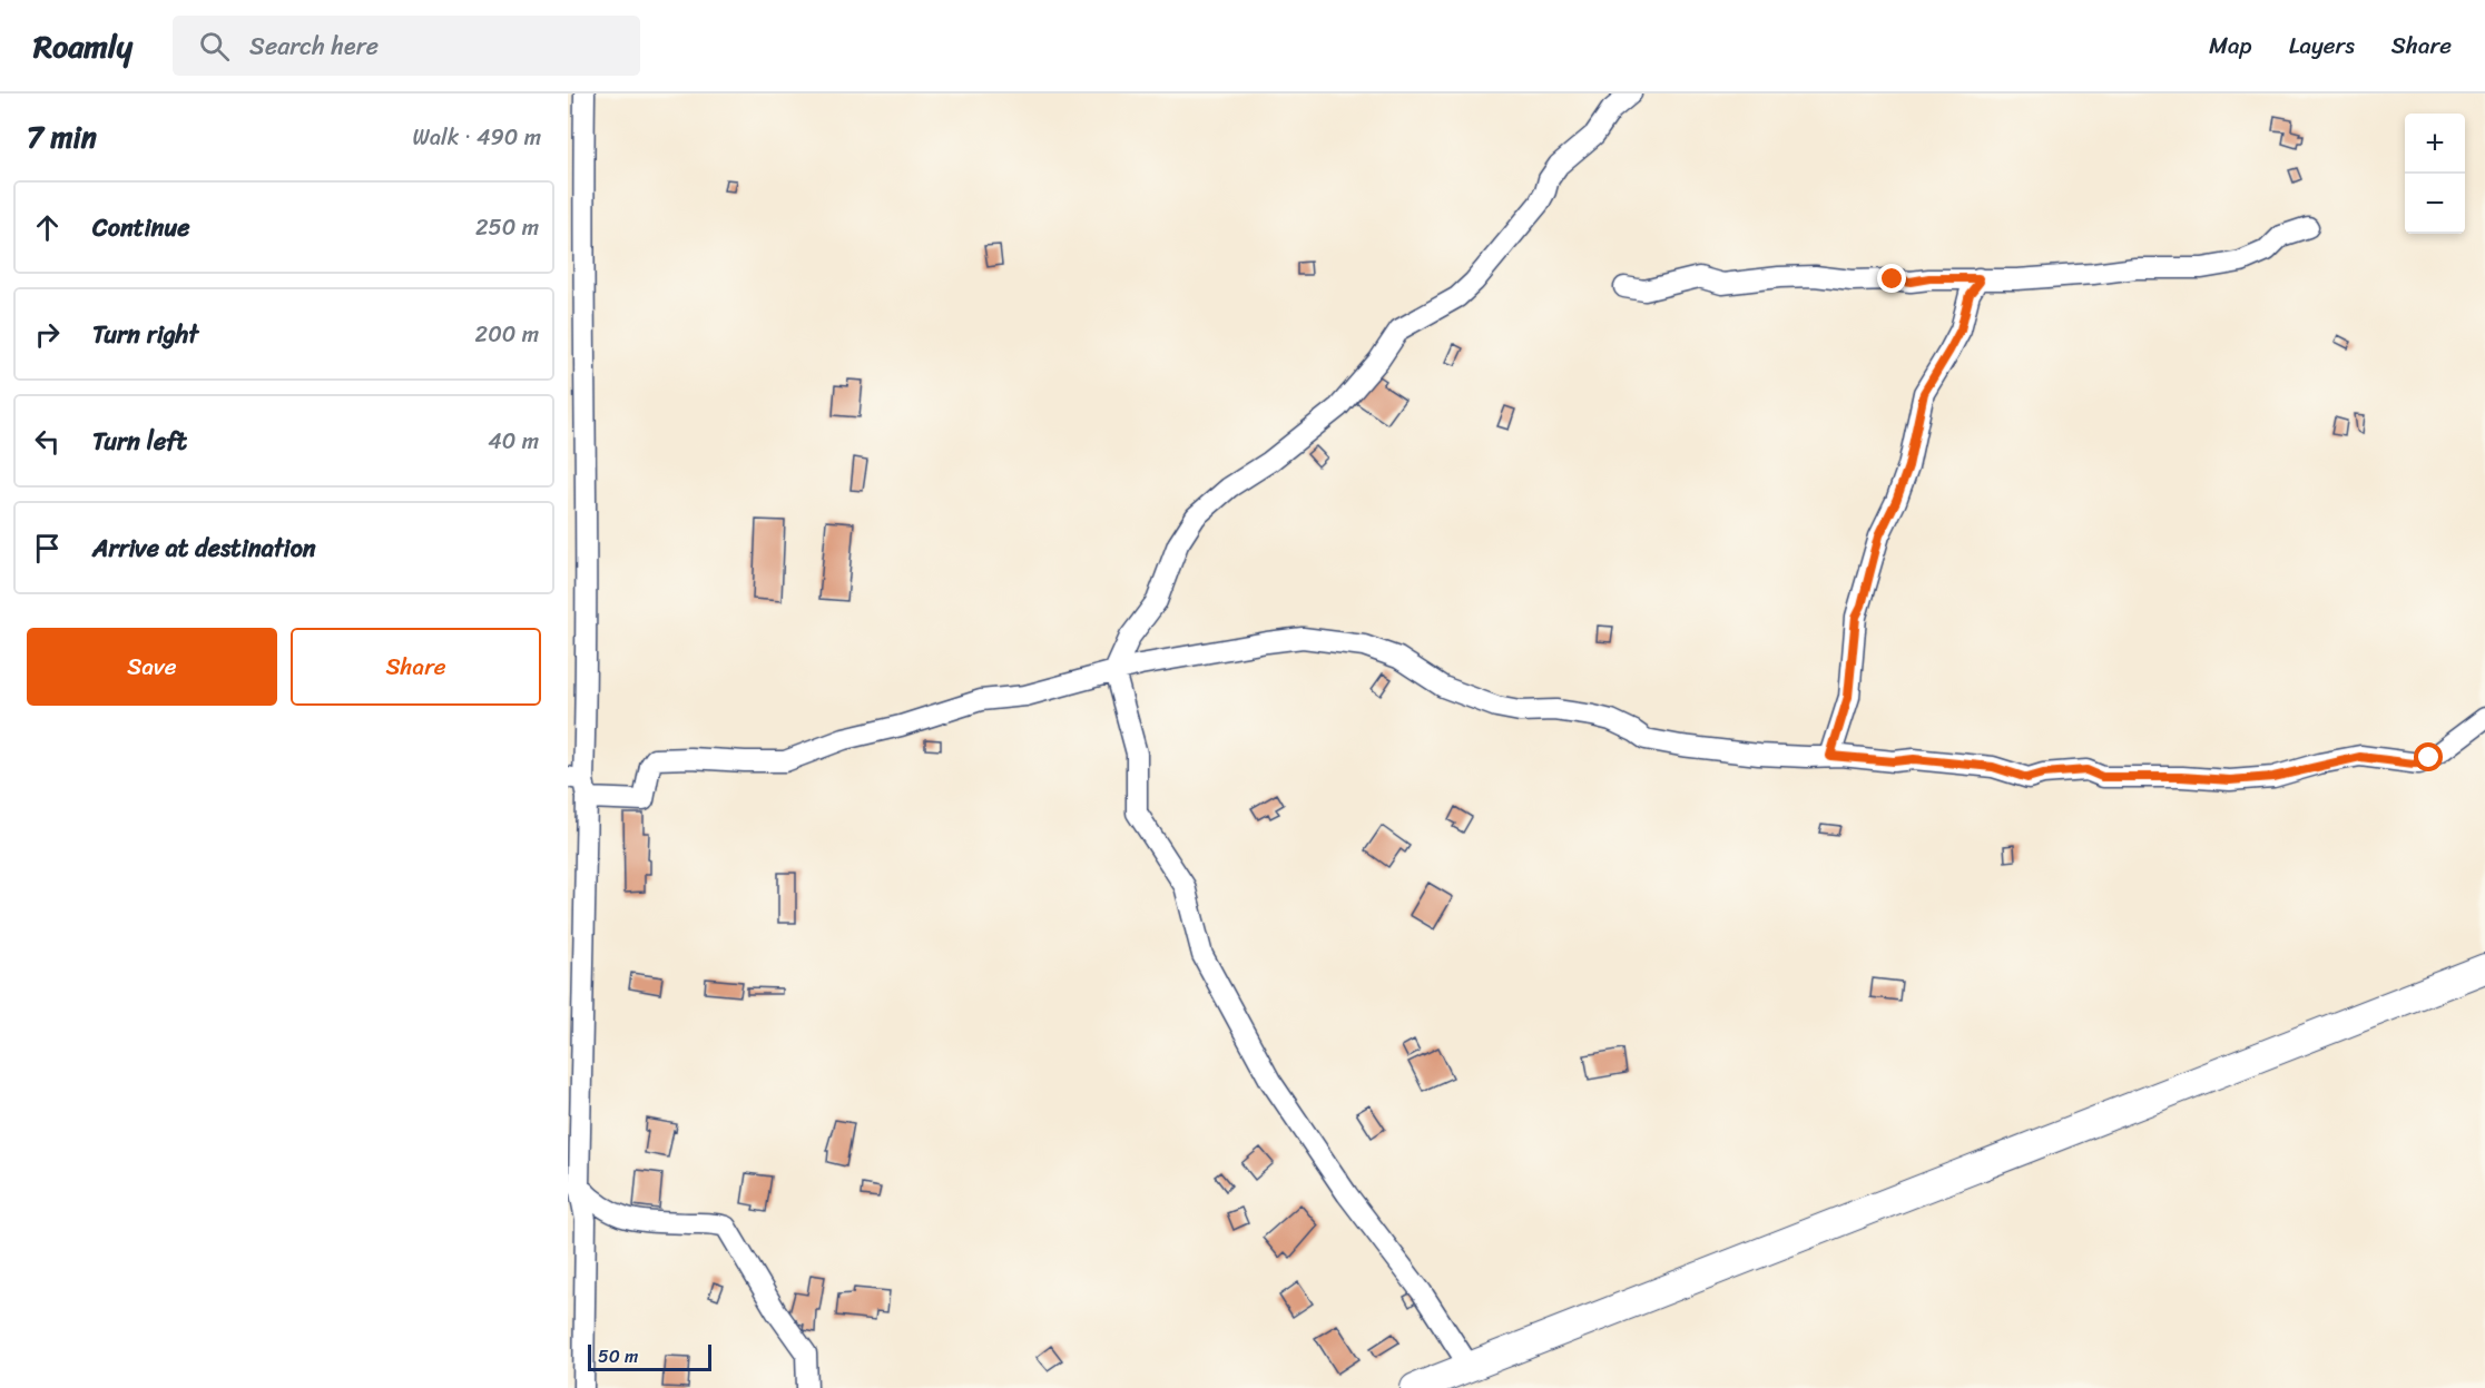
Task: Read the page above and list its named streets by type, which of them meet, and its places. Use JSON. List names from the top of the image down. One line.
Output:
{"scale_bar":"50 m","page":{"header":"Roamly","search":"Search here","nav":["Map","Layers","Share"],"heading":["7 min","Walk · 490 m"],"map_buttons":["+","−"],"list":[["Continue","250 m"],["Turn right","200 m"],["Turn left","40 m"],"Arrive at destination"],"buttons":["Save","Share"],"scale":"50 m"}}
